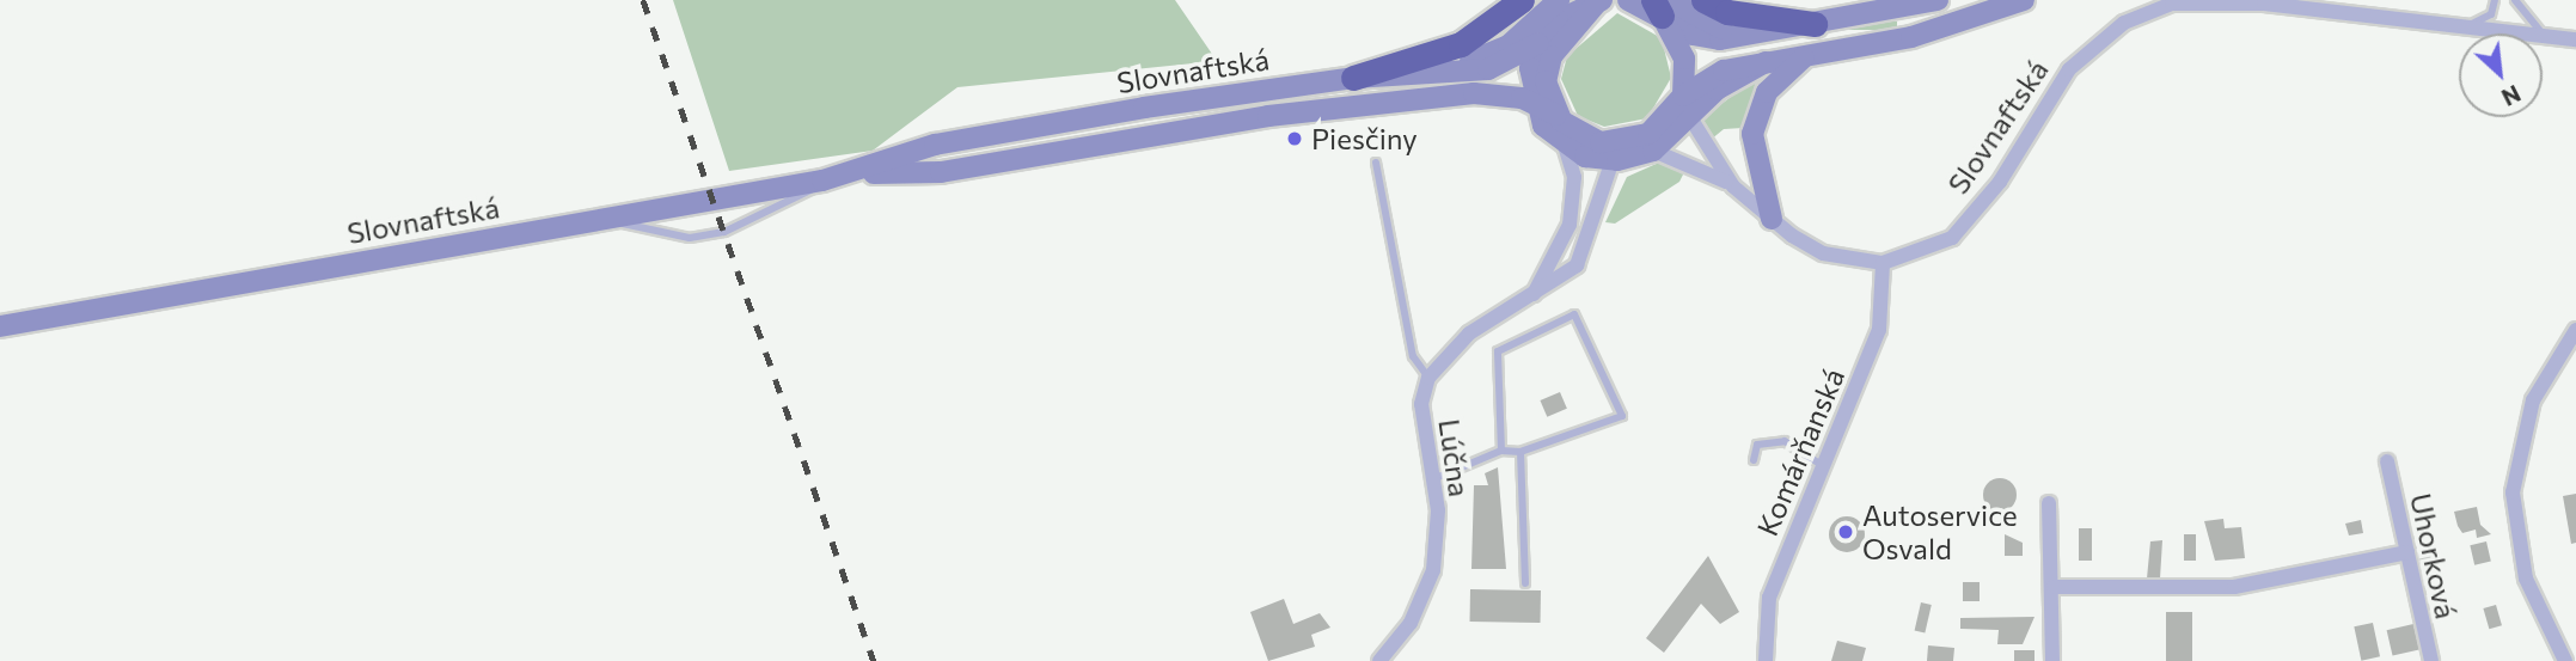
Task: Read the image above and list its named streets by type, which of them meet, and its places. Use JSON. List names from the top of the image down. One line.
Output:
{"streets":{"main road":["Slovnaftská"],"street":["Komárňanská","Lúčna","Uhorková"]},"crossings":[["Slovnaftská","Komárňanská"]],"places":["Piesčiny","Autoservice Osvald"],"north":"bottom right"}
